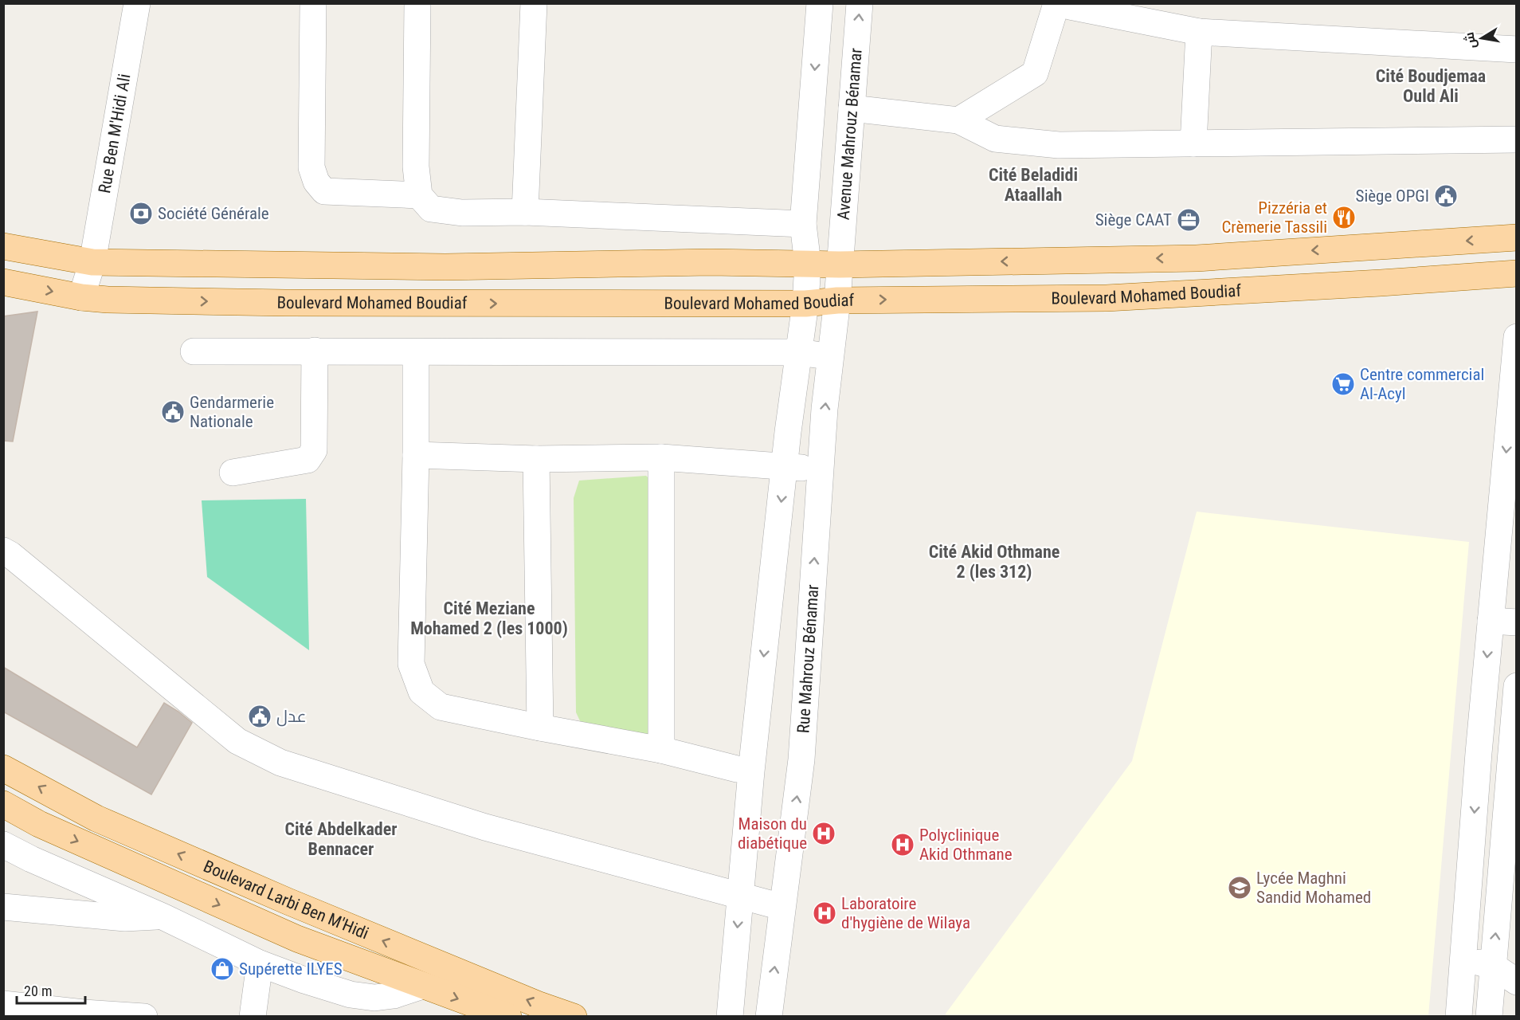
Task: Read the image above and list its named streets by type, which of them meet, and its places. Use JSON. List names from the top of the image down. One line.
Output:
{"streets":{"main road":["Boulevard Mohamed Boudiaf","Boulevard Larbi Ben M'Hidi"],"street":["Rue Ben M'Hidi Ali","Avenue Mahrouz Bénamar","Rue Mahrouz Bénamar"]},"crossings":[["Rue Ben M'Hidi Ali","Boulevard Mohamed Boudiaf"],["Avenue Mahrouz Bénamar","Boulevard Mohamed Boudiaf"],["Avenue Mahrouz Bénamar","Rue Mahrouz Bénamar"],["Boulevard Mohamed Boudiaf","Rue Mahrouz Bénamar"]],"districts":["Cité Boudjemaa Ould Ali","Cité Beladidi Ataallah","Cité Akid Othmane 2 (les 312)","Cité Meziane Mohamed 2 (les 1000)","Cité Abdelkader Bennacer"],"places":{"public building":["Siège OPGI","Gendarmerie Nationale","عدل"],"bank":["Société Générale"],"restaurant":["Pizzéria et Crèmerie Tassili"],"office":["Siège CAAT"],"supermarket":["Centre commercial Al-Acyl"],"hospital":["Maison du diabétique","Polyclinique Akid Othmane","Laboratoire d'hygiène de Wilaya"],"school or university":["Lycée Maghni Sandid Mohamed"],"shop":["Supérette ILYES"]},"scale_bar":"20 m","north":"left"}
